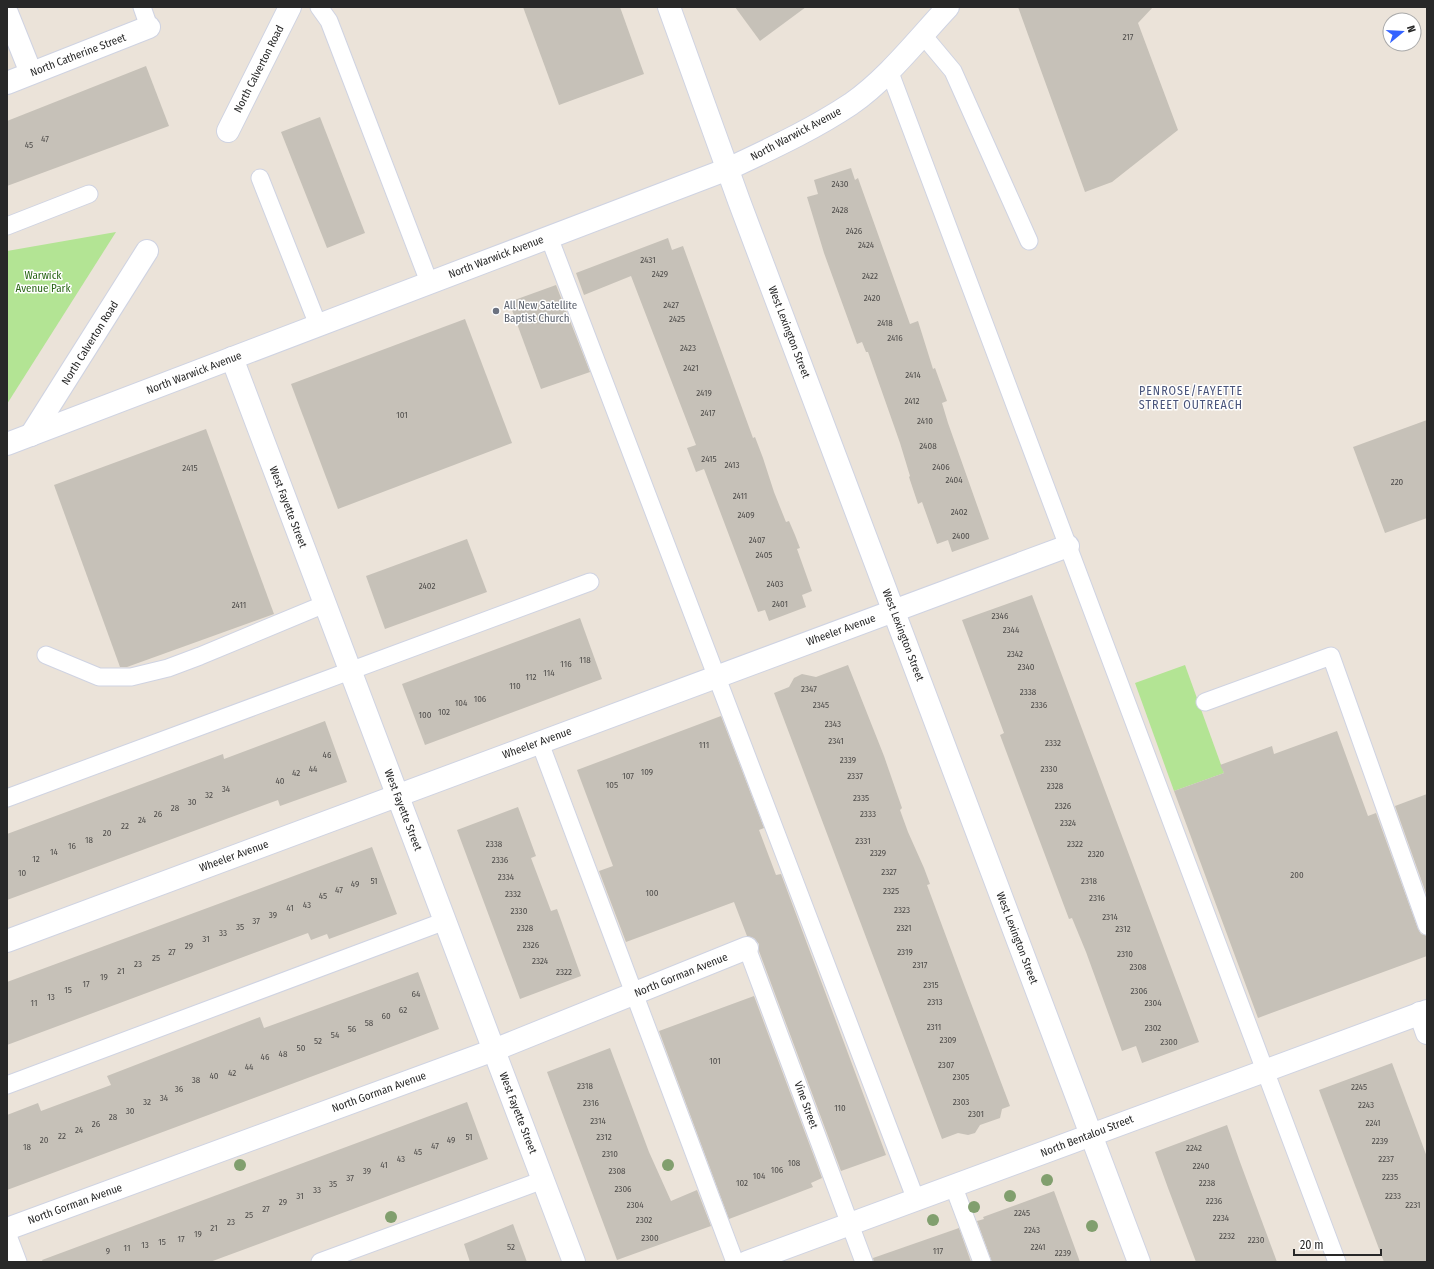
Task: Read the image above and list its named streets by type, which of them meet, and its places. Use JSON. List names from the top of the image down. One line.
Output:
{"streets":{"street":["North Catherine Street","North Calverton Road","North Warwick Avenue","West Lexington Street","West Fayette Street","Wheeler Avenue","North Gorman Avenue","North Bentalou Street"],"lane":["Vine Street"]},"crossings":[["North Calverton Road","North Warwick Avenue"],["North Warwick Avenue","West Lexington Street"],["North Warwick Avenue","West Fayette Street"],["West Lexington Street","Wheeler Avenue"],["West Lexington Street","North Bentalou Street"],["West Fayette Street","Wheeler Avenue"],["West Fayette Street","North Gorman Avenue"],["North Gorman Avenue","Vine Street"],["Vine Street","North Bentalou Street"]],"districts":["PENROSE/FAYETTE STREET OUTREACH"],"parks":["Warwick Avenue Park"],"places":["All New Satellite Baptist Church"],"house_numbers":["217","47","45","2430","2428","2426","2424","2431","2429","2422","2420","2427","2425","2418","2416","2423","2421","2414","2419","2412","2417","101","2410","2408","2415","2413","2406","2415","2404","220","2411","2402","2409","2400","2407","2405","2403","2402","2401","2411","2346","2344","2342","118","116","2340","114","112","110","2347","2338","106","104","2345","2336","102","100","2343","2341","2332","111","46","2339","44","2330","109","42","107","2337","40","105","2328","34","32","2335","30","2326","28","26","2333","24","2324","22","20","18","2331","2338","2322","16","14","2329","2320","12","2336","2327","10","200","2334","51","2318","49","47","2325","100","2332","45","2316","43","41","2323","2330","39","2314","37","35","2328","2321","2312","33","31","2326","29","27","2319","2310","25","2324","23","2317","2308","21","2322","19","17","2315","15","2306","64","13","2313","11","2304","62","60","58","2311","2302","56","54","2309","52","2300","50","48","46","101","2307","44","42","40","2305","38","2318","2245","36","34","32","2303","2316","2243","110","30","2301","28","2314","2241","26","24","22","51","2312","20","49","2239","47","18","2242","45","2310","43","2237","108","41","2240","106","39","2308","104","2235","37","102","2238","35","2306","33","31","2233","2236","29","2304","2231","27","2245","25","2234","2302","23","21","2243","19","2232","2300","17","2230","15","13","52","2241","11","9","117","2239"],"scale_bar":"20 m","north":"right"}
